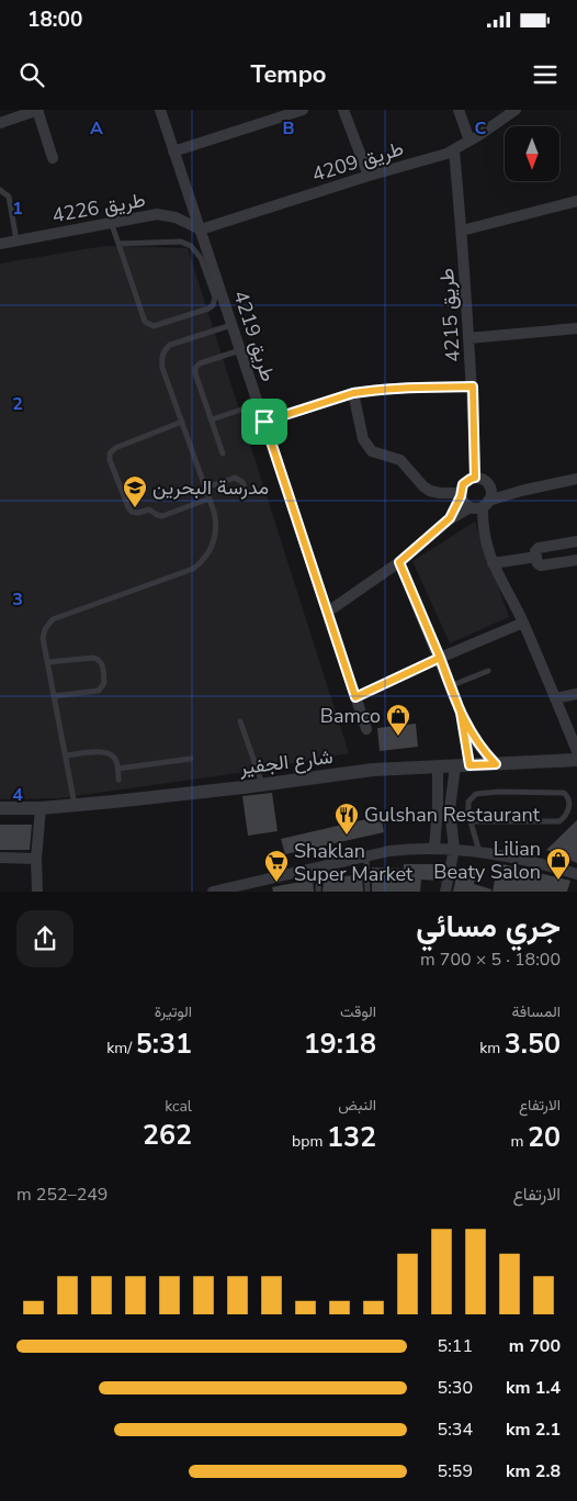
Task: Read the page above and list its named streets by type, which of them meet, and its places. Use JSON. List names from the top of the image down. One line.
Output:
{"streets":{"street":["طريق 4209","طريق 4226","طريق 4215","طريق 4219","شارع الجفير"]},"crossings":[["طريق 4209","طريق 4226"],["طريق 4209","طريق 4215"],["طريق 4209","طريق 4219"],["طريق 4226","طريق 4219"]],"places":{"school or university":["مدرسة البحرين"],"shop":["Bamco","Lilian Beaty Salon"],"restaurant":["Gulshan Restaurant"],"supermarket":["Shaklan Super Market"]},"north":"bottom","page":{"status":"18:00","header":"Tempo","heading":["جري مسائي","18:00 · 5 × 700 m"],"stats":[["المسافة","3.50 km"],["الوقت","19:18"],["الوتيرة","5:31 /km"],["الارتفاع","20 m"],["النبض","132 bpm"],["kcal","262"]],"chart":["الارتفاع","249–252 m"],"list":[{"name":"700 m","note":"5:11"},{"name":"1.4 km","note":"5:30"},{"name":"2.1 km","note":"5:34"},{"name":"2.8 km","note":"5:59"}]},"grid":{"columns":["A","B","C"],"rows":["1","2","3","4"]}}
